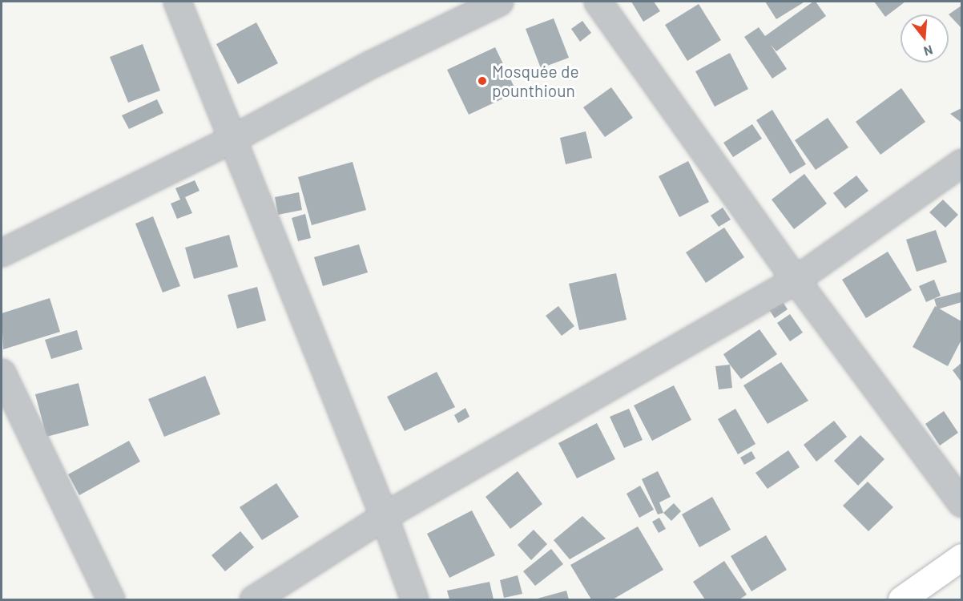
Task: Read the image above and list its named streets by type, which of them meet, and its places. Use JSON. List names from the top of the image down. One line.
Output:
{"places":["Mosquée de pounthioun"],"north":"bottom"}
